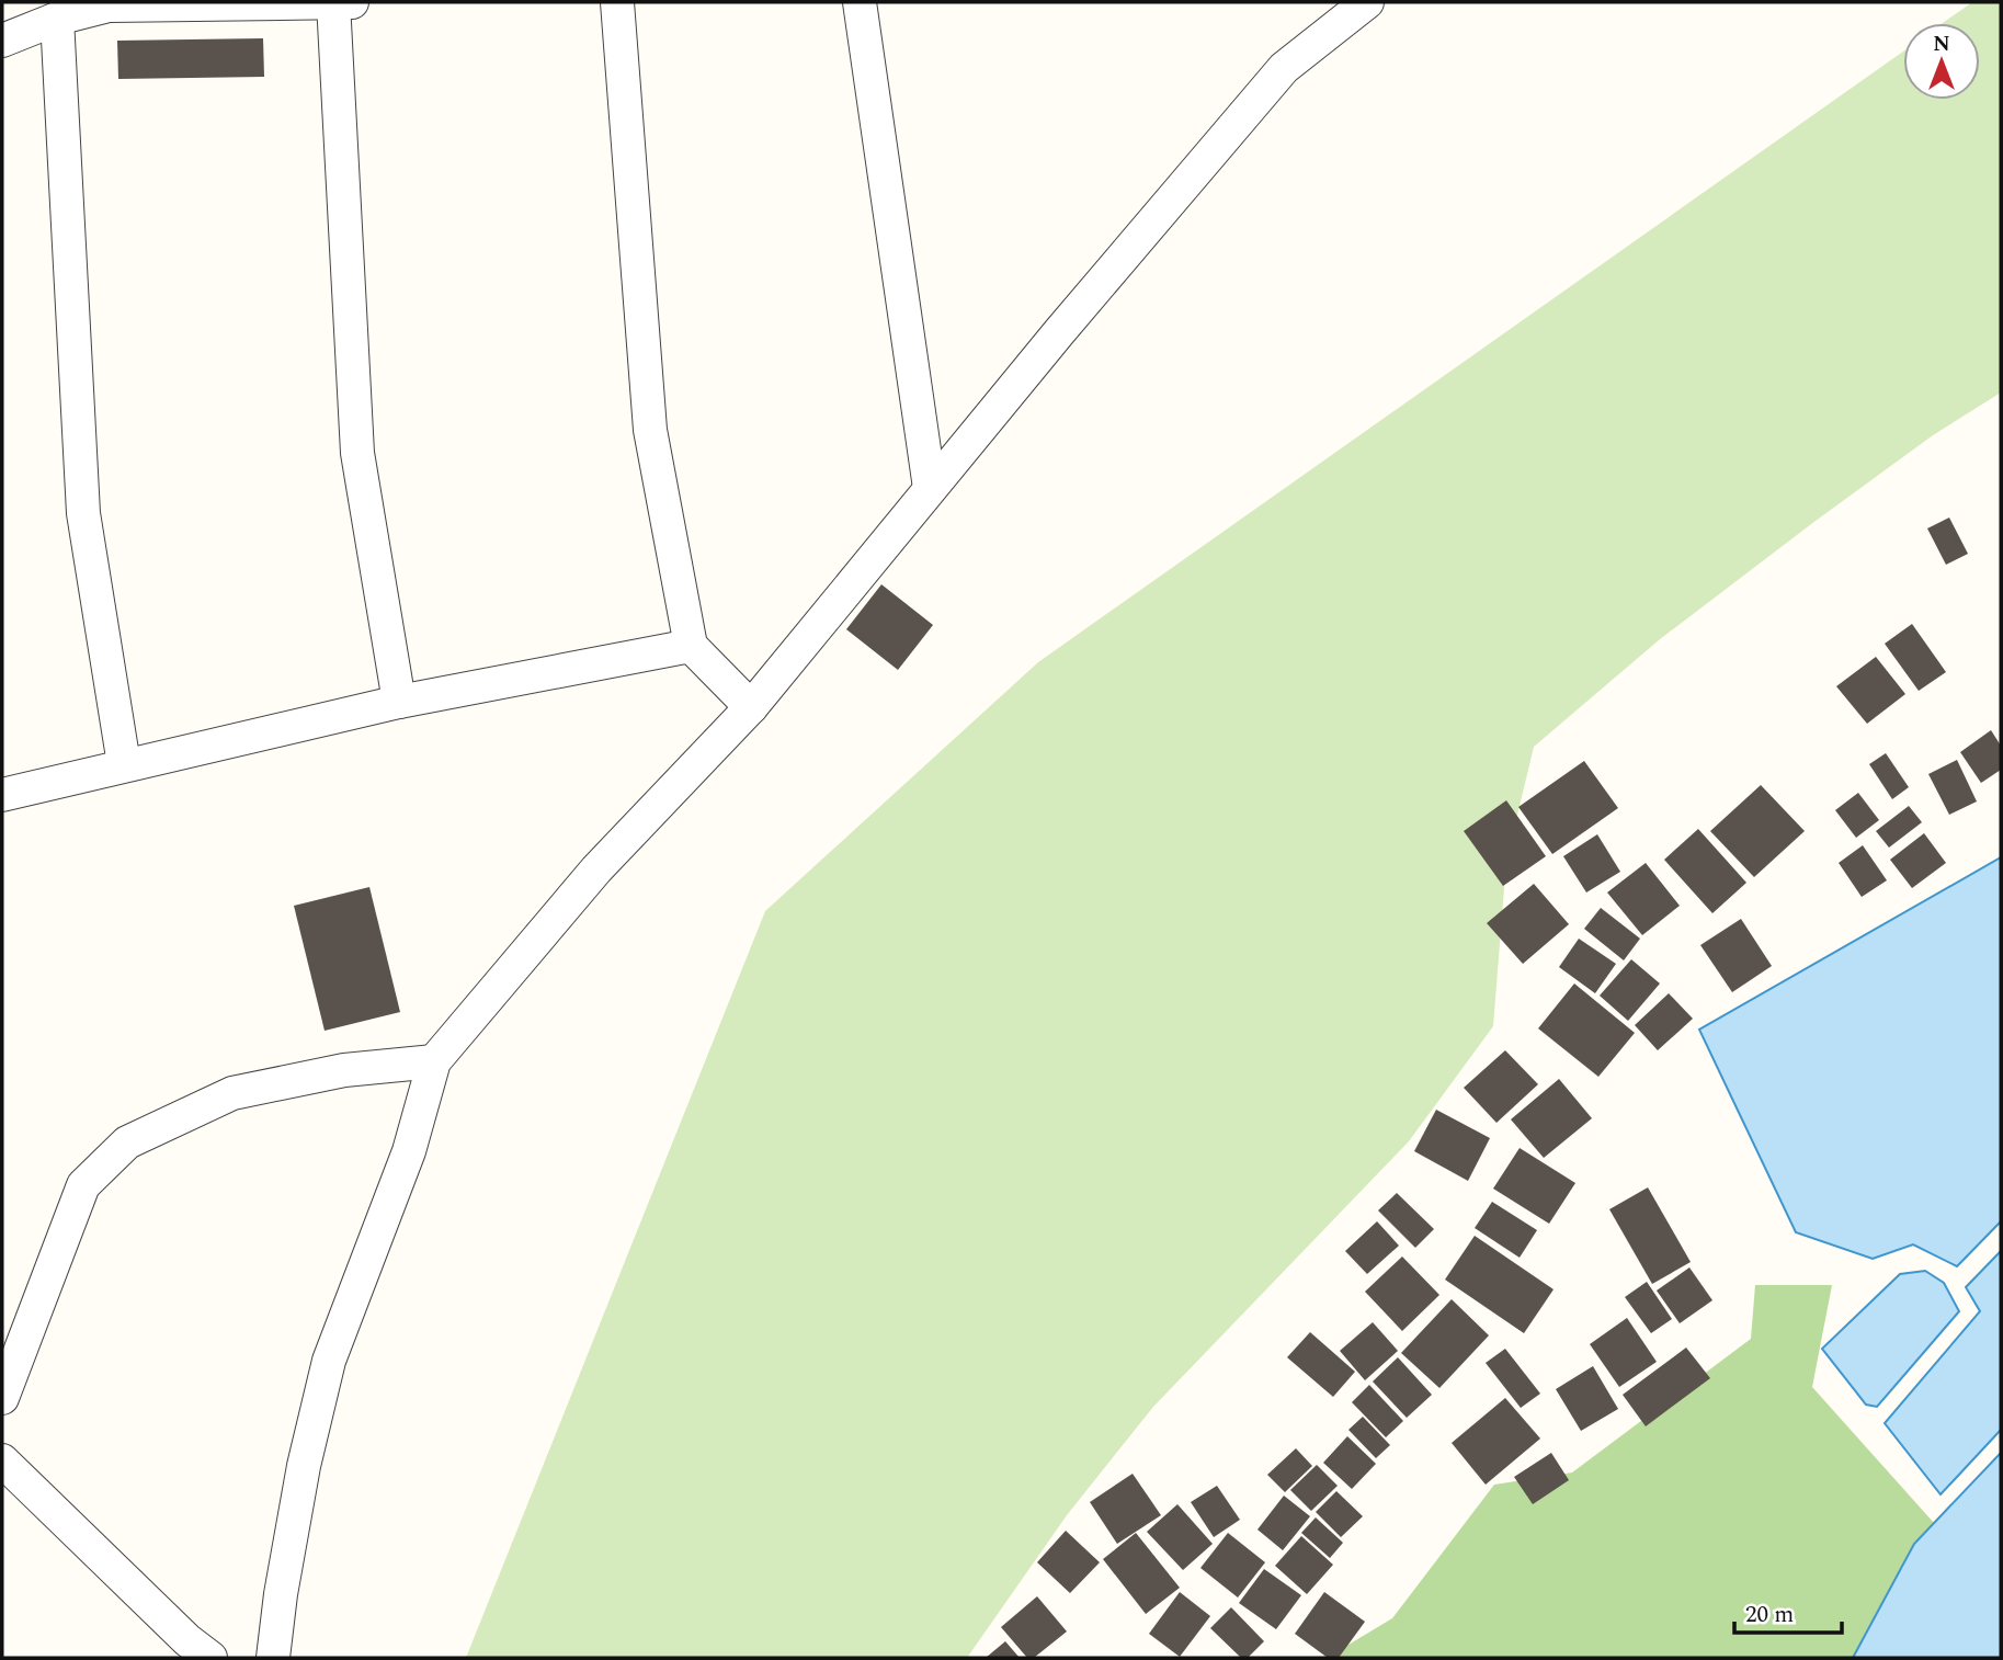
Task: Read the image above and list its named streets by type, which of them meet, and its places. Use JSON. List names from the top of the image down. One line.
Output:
{"scale_bar":"20 m","north":"top"}
